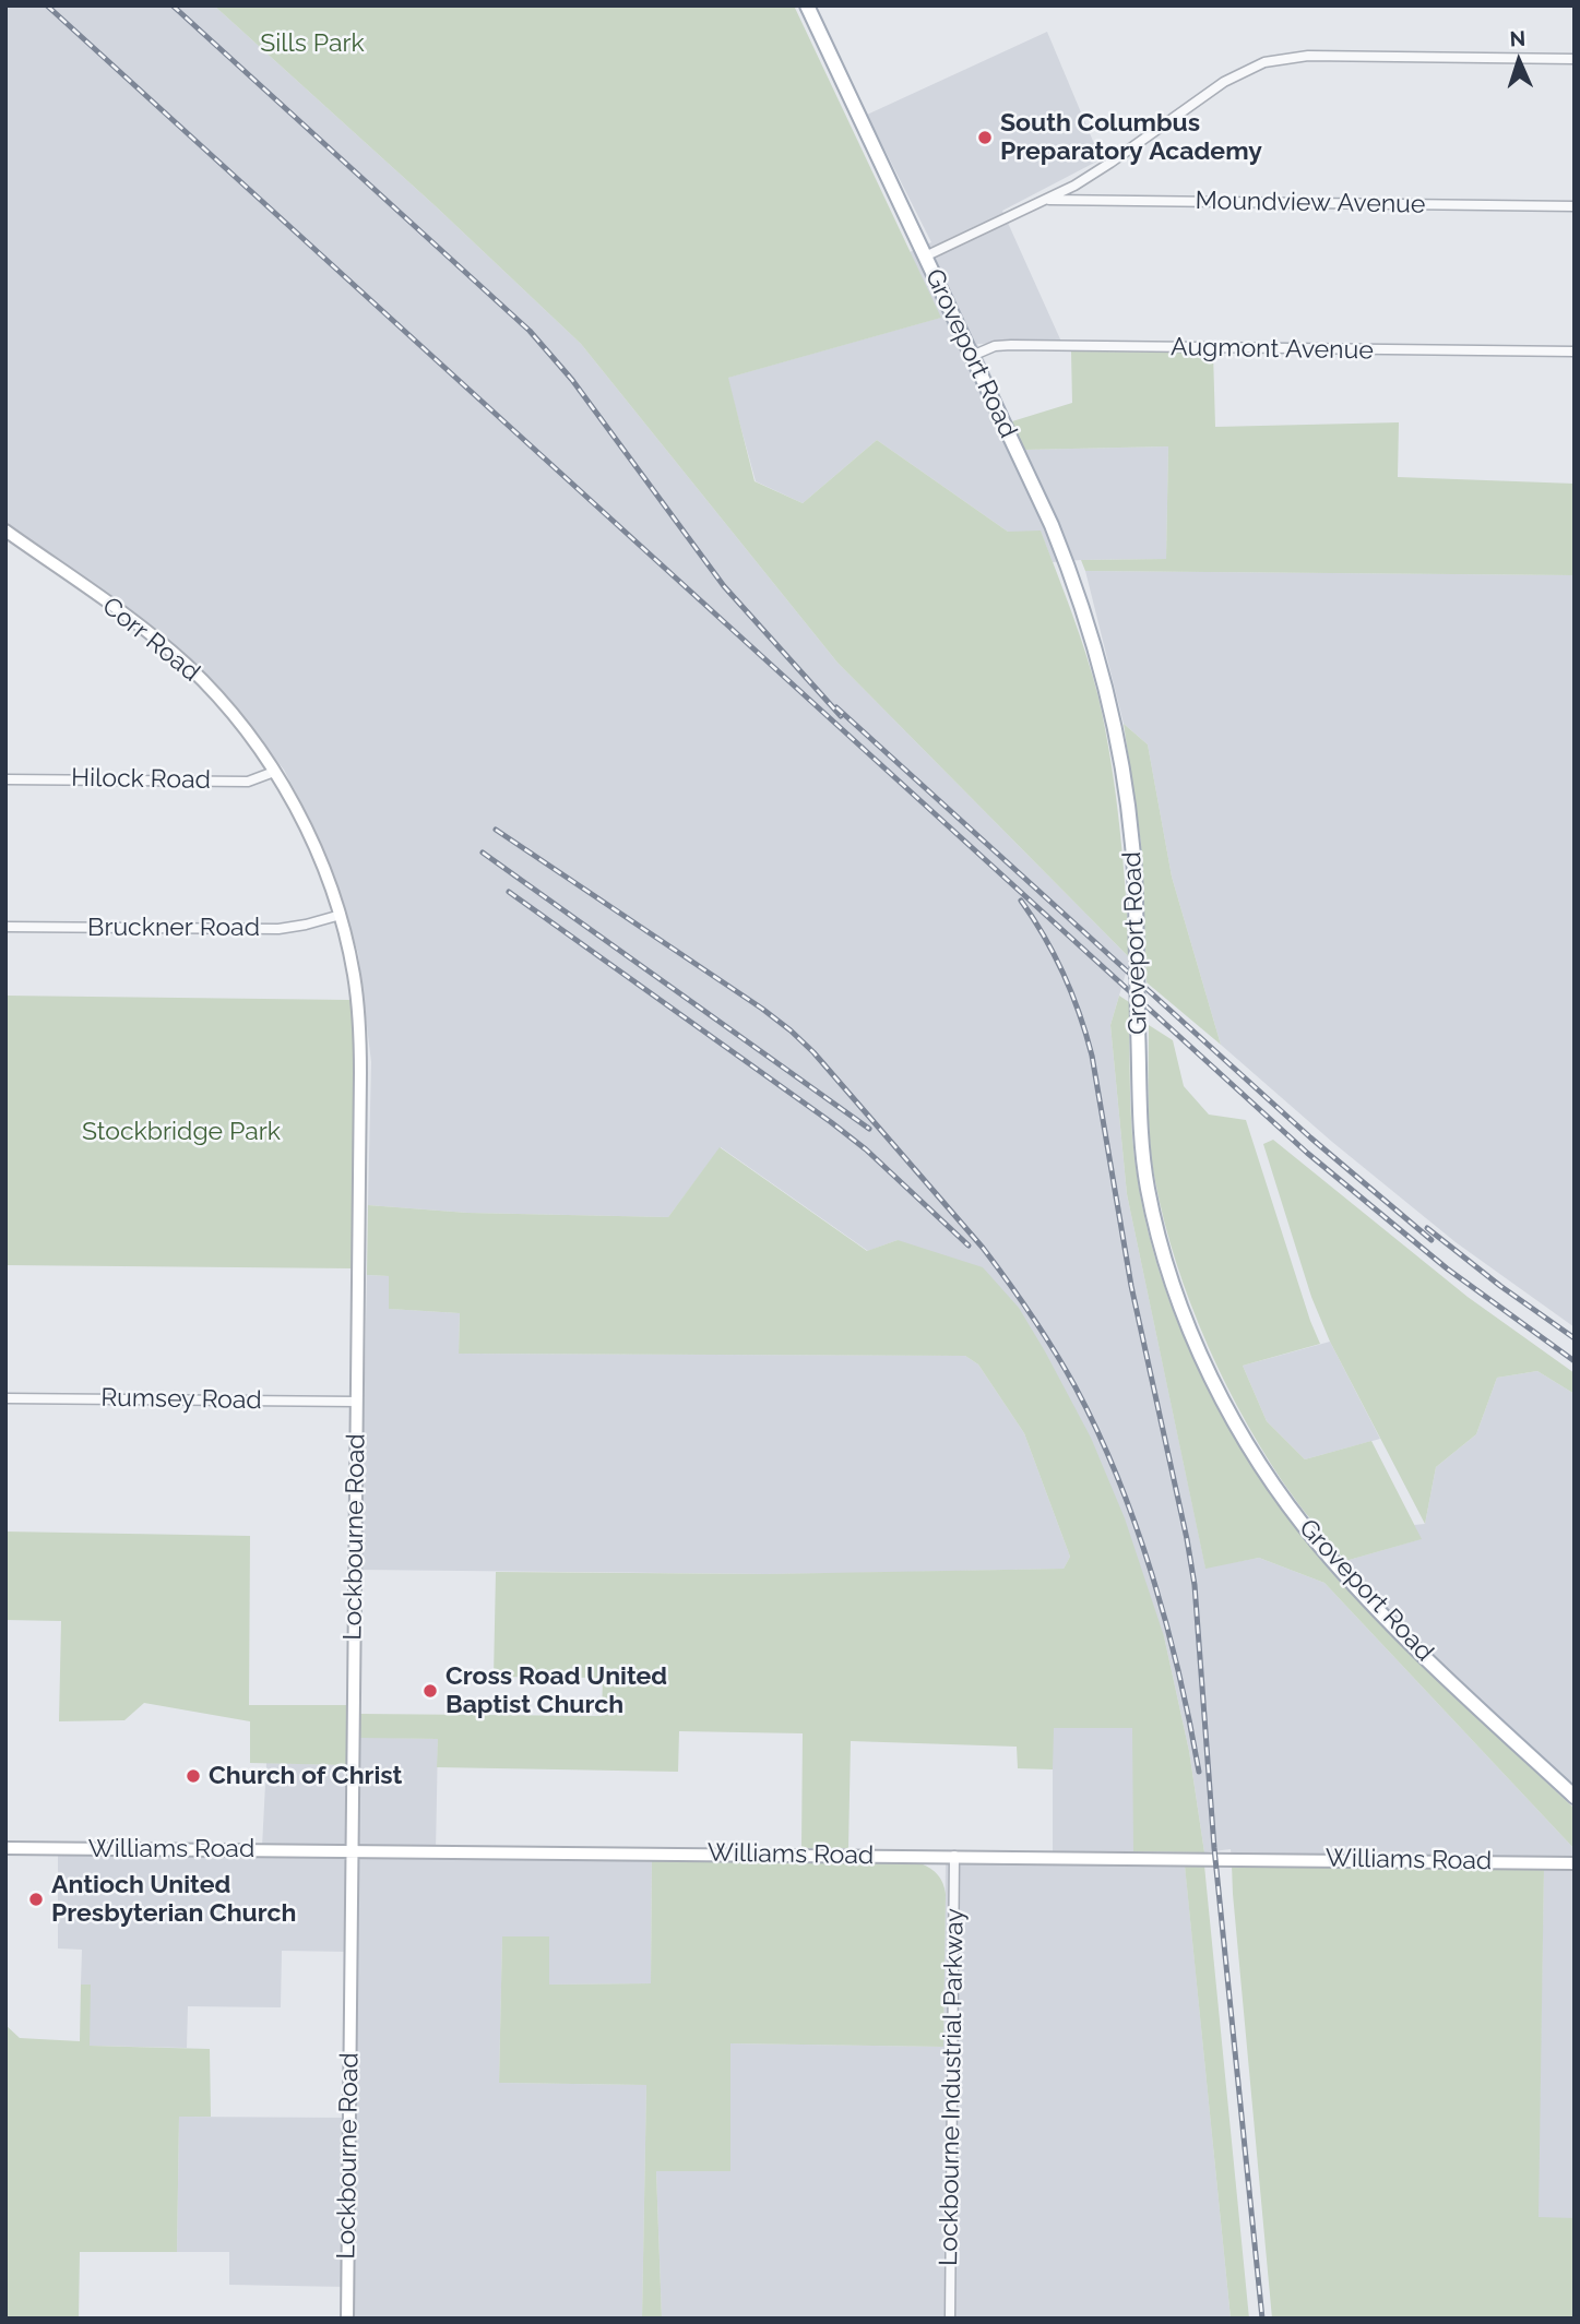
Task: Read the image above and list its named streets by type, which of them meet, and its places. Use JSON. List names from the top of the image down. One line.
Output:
{"streets":{"main road":["Groveport Road"],"street":["Moundview Avenue","Augmont Avenue","Corr Road","Hilock Road","Bruckner Road","Rumsey Road","Lockbourne Road","Williams Road","Lockbourne Industrial Parkway"]},"crossings":[["Augmont Avenue","Groveport Road"],["Corr Road","Hilock Road"],["Corr Road","Lockbourne Road"],["Hilock Road","Lockbourne Road"],["Bruckner Road","Lockbourne Road"],["Rumsey Road","Lockbourne Road"],["Lockbourne Road","Williams Road"],["Williams Road","Lockbourne Industrial Parkway"]],"parks":["Sills Park","Stockbridge Park"],"places":["South Columbus Preparatory Academy","Cross Road United Baptist Church","Church of Christ","Antioch United Presbyterian Church"],"north":"top"}
